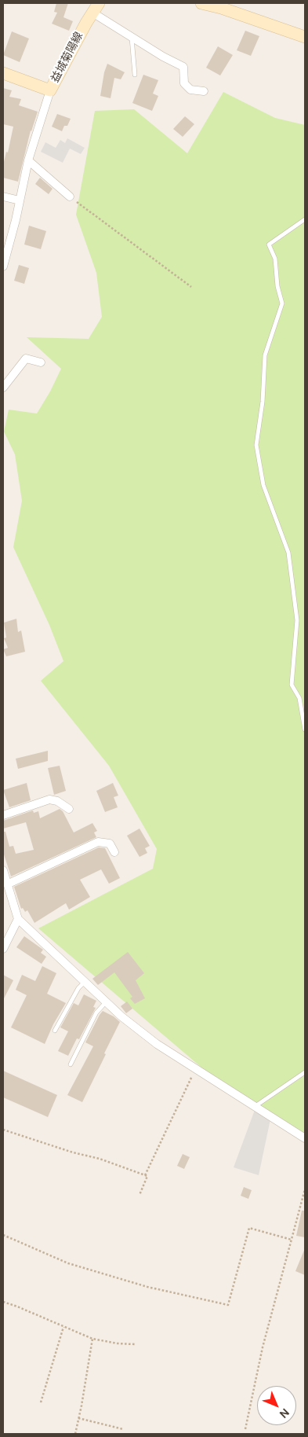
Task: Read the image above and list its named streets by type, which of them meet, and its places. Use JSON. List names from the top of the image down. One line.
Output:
{"streets":{"main road":["益城菊陽線"]},"north":"bottom right"}
